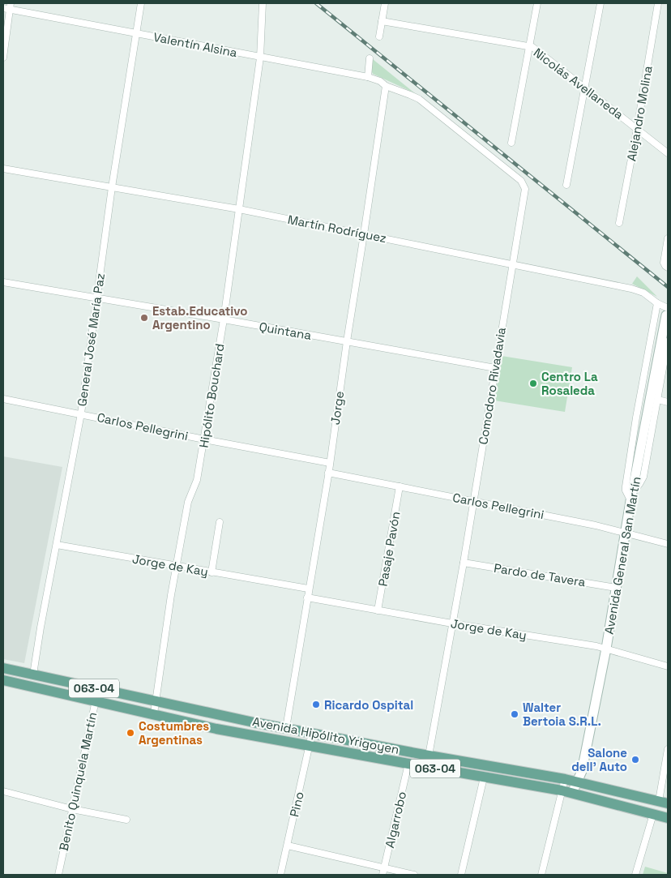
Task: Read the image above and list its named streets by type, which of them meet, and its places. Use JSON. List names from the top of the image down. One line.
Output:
{"streets":{"main road":["Avenida General San Martín","063-04","Avenida Hipólito Yrigoyen"],"street":["Valentín Alsina","Nicolás Avellaneda","Alejandro Molina","Martín Rodríguez","Quintana","General José María Paz","Comodoro Rivadavia","Hipólito Bouchard","Jorge","Carlos Pellegrini","Pasaje Pavón","Jorge de Kay","Pardo de Tavera","Benito Quinquela Martín","Pino","Algarrobo"]},"crossings":[["Valentín Alsina","General José María Paz"],["Valentín Alsina","Comodoro Rivadavia"],["Valentín Alsina","Hipólito Bouchard"],["Valentín Alsina","Jorge"],["Nicolás Avellaneda","Alejandro Molina"],["Martín Rodríguez","General José María Paz"],["Martín Rodríguez","Comodoro Rivadavia"],["Martín Rodríguez","Hipólito Bouchard"],["Martín Rodríguez","Jorge"],["Martín Rodríguez","Avenida General San Martín"],["Quintana","General José María Paz"],["Quintana","Comodoro Rivadavia"],["Quintana","Hipólito Bouchard"],["Quintana","Jorge"],["General José María Paz","Carlos Pellegrini"],["General José María Paz","Jorge de Kay"],["General José María Paz","Avenida Hipólito Yrigoyen"],["Comodoro Rivadavia","Jorge"],["Comodoro Rivadavia","Carlos Pellegrini"],["Comodoro Rivadavia","Jorge de Kay"],["Comodoro Rivadavia","Pardo de Tavera"],["Comodoro Rivadavia","Avenida Hipólito Yrigoyen"],["Hipólito Bouchard","Carlos Pellegrini"],["Hipólito Bouchard","Jorge de Kay"],["Hipólito Bouchard","Avenida Hipólito Yrigoyen"],["Jorge","Carlos Pellegrini"],["Jorge","Jorge de Kay"],["Jorge","Avenida Hipólito Yrigoyen"],["Carlos Pellegrini","Pasaje Pavón"],["Carlos Pellegrini","Avenida General San Martín"],["Pasaje Pavón","Jorge de Kay"],["Avenida General San Martín","Jorge de Kay"],["Avenida General San Martín","Pardo de Tavera"],["Avenida General San Martín","Avenida Hipólito Yrigoyen"],["Avenida Hipólito Yrigoyen","Benito Quinquela Martín"],["Avenida Hipólito Yrigoyen","Pino"],["Avenida Hipólito Yrigoyen","Algarrobo"]],"places":["Estab.Educativo Argentino","Centro La Rosaleda","Ricardo Ospital","Walter Bertoia S.R.L.","Costumbres Argentinas","Salone dell' Auto"]}
